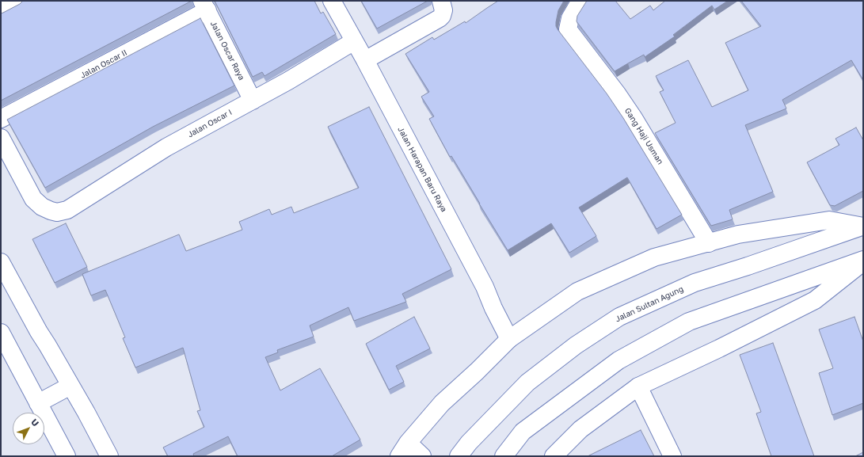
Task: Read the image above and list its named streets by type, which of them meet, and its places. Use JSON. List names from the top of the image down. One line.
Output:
{"streets":{"main road":["Jalan Oscar Raya","Jalan Oscar II","Jalan Oscar I","Gang Haji Usman","Jalan Harapan Baru Raya","Jalan Sultan Agung"]},"crossings":[["Jalan Oscar Raya","Jalan Oscar II"],["Jalan Oscar Raya","Jalan Oscar I"],["Jalan Oscar I","Jalan Harapan Baru Raya"]],"north":"top right"}
